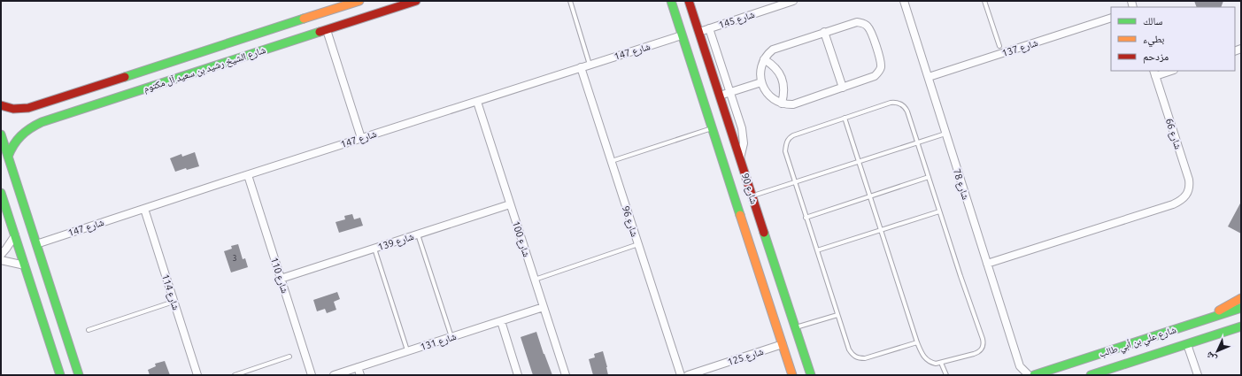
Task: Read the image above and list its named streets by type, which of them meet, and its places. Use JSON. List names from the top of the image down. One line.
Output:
{"streets":{"street":["شارع 145","شارع 137","شارع 147","شارع الشيخ رشيد بن سعيد آل مكتوم","شارع 66","شارع 78","شارع 90","شارع 96","شارع 100","شارع 139","شارع 110","شارع 114","شارع 131","شارع علي بن أبي طالب","شارع 125"]},"crossings":[["شارع 145","شارع 90"],["شارع 137","شارع 78"],["شارع 147","شارع 90"],["شارع 147","شارع 96"],["شارع 147","شارع 100"],["شارع 147","شارع 110"],["شارع 147","شارع 114"],["شارع 66","شارع 78"],["شارع 90","شارع 125"],["شارع 100","شارع 139"],["شارع 100","شارع 131"],["شارع 139","شارع 110"]],"house_numbers":["3"],"legend":["سالك","بطيء","مزدحم"],"north":"bottom left"}
